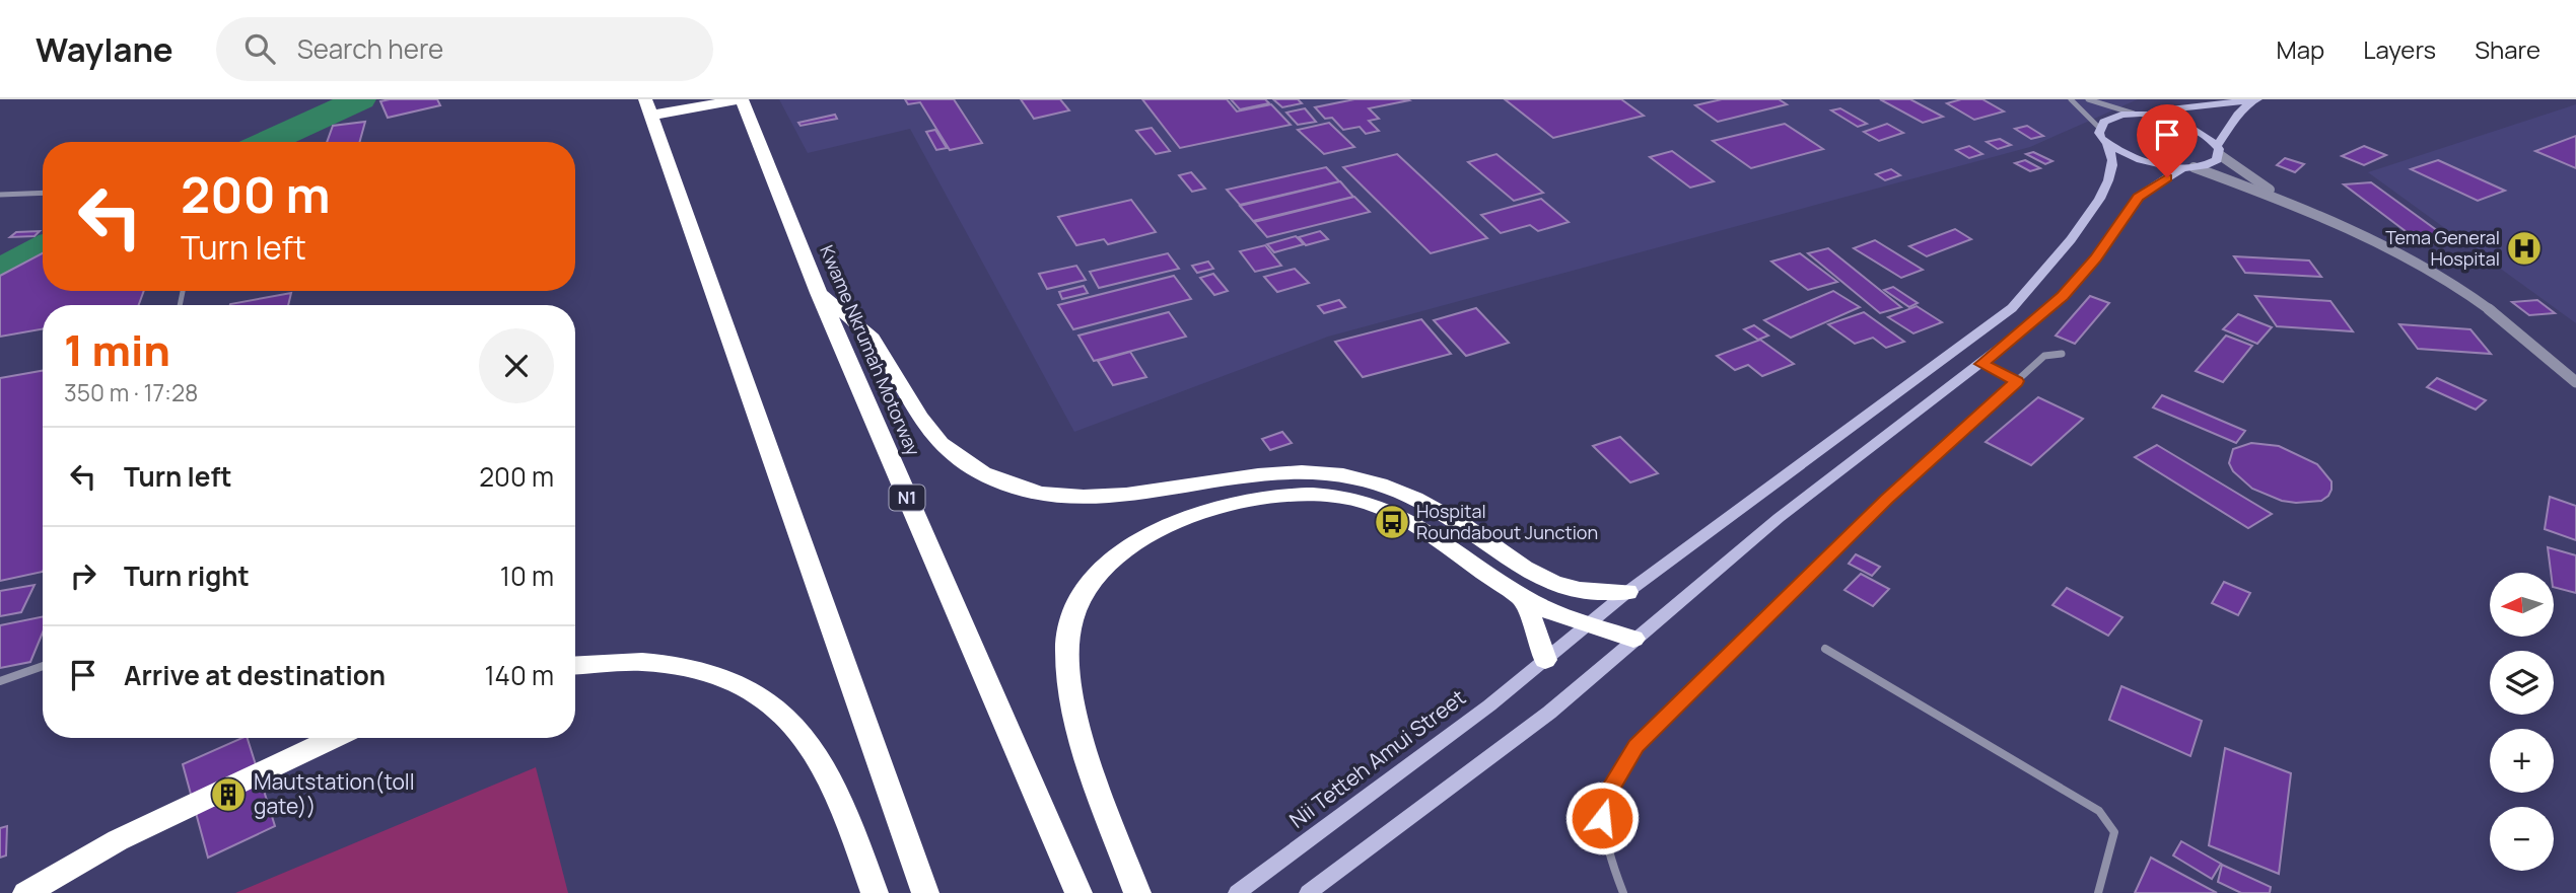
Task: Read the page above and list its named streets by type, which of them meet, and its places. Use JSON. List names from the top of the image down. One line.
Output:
{"streets":{"highway":["Kwame Nkrumah Motorway","N1"],"main road":["Nii Tetteh Amui Street"]},"places":{"hospital":["Tema General Hospital"],"bus stop":["Hospital Roundabout Junction"],"building":["Mautstation(toll gate))"]},"north":"left","page":{"header":"Waylane","search":"Search here","nav":["Map","Layers","Share"],"turn":["200 m","Turn left"],"heading":["1 min","350 m · 17:28"],"list":[{"name":"Turn left","value":"200 m"},{"name":"Turn right","value":"10 m"},{"name":"Arrive at destination","value":"140 m"}],"map_buttons":["+","−"]}}
